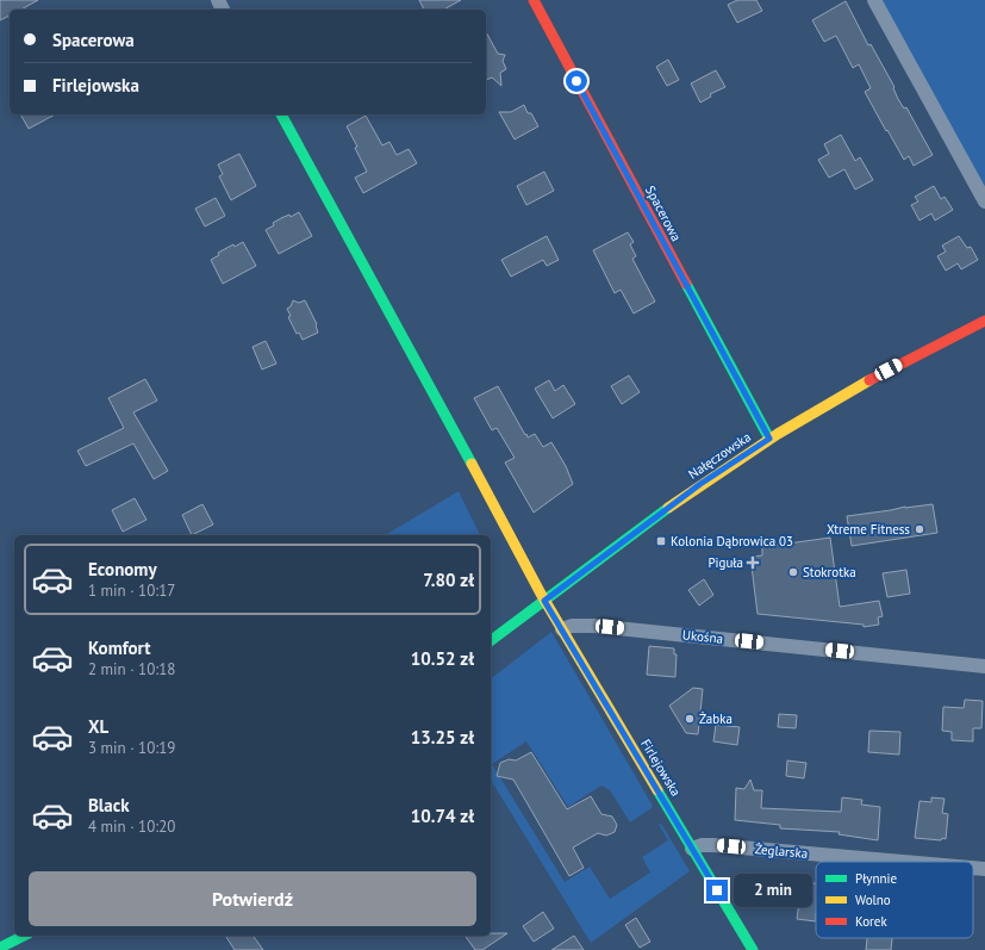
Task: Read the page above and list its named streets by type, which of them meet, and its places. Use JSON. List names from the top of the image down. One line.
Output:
{"streets":{"street":["Spacerowa","Nałęczowska","Ukośna","Firlejowska","Żeglarska"]},"crossings":[["Spacerowa","Nałęczowska"],["Nałęczowska","Firlejowska"],["Ukośna","Firlejowska"],["Firlejowska","Żeglarska"]],"places":{"other":["Xtreme Fitness","Stokrotka","Żabka"],"transit":["Kolonia Dąbrowica 03"],"health":["Piguła"]},"legend":["Płynnie","Wolno","Korek"],"page":{"banner":["Spacerowa","Firlejowska"],"list":[{"name":"Economy","note":"1 min · 10:17","value":"7.80 zł"},{"name":"Komfort","note":"2 min · 10:18","value":"10.52 zł"},{"name":"XL","note":"3 min · 10:19","value":"13.25 zł"},{"name":"Black","note":"4 min · 10:20","value":"10.74 zł"}],"buttons":"Potwierdź","bubble":"2 min"}}
